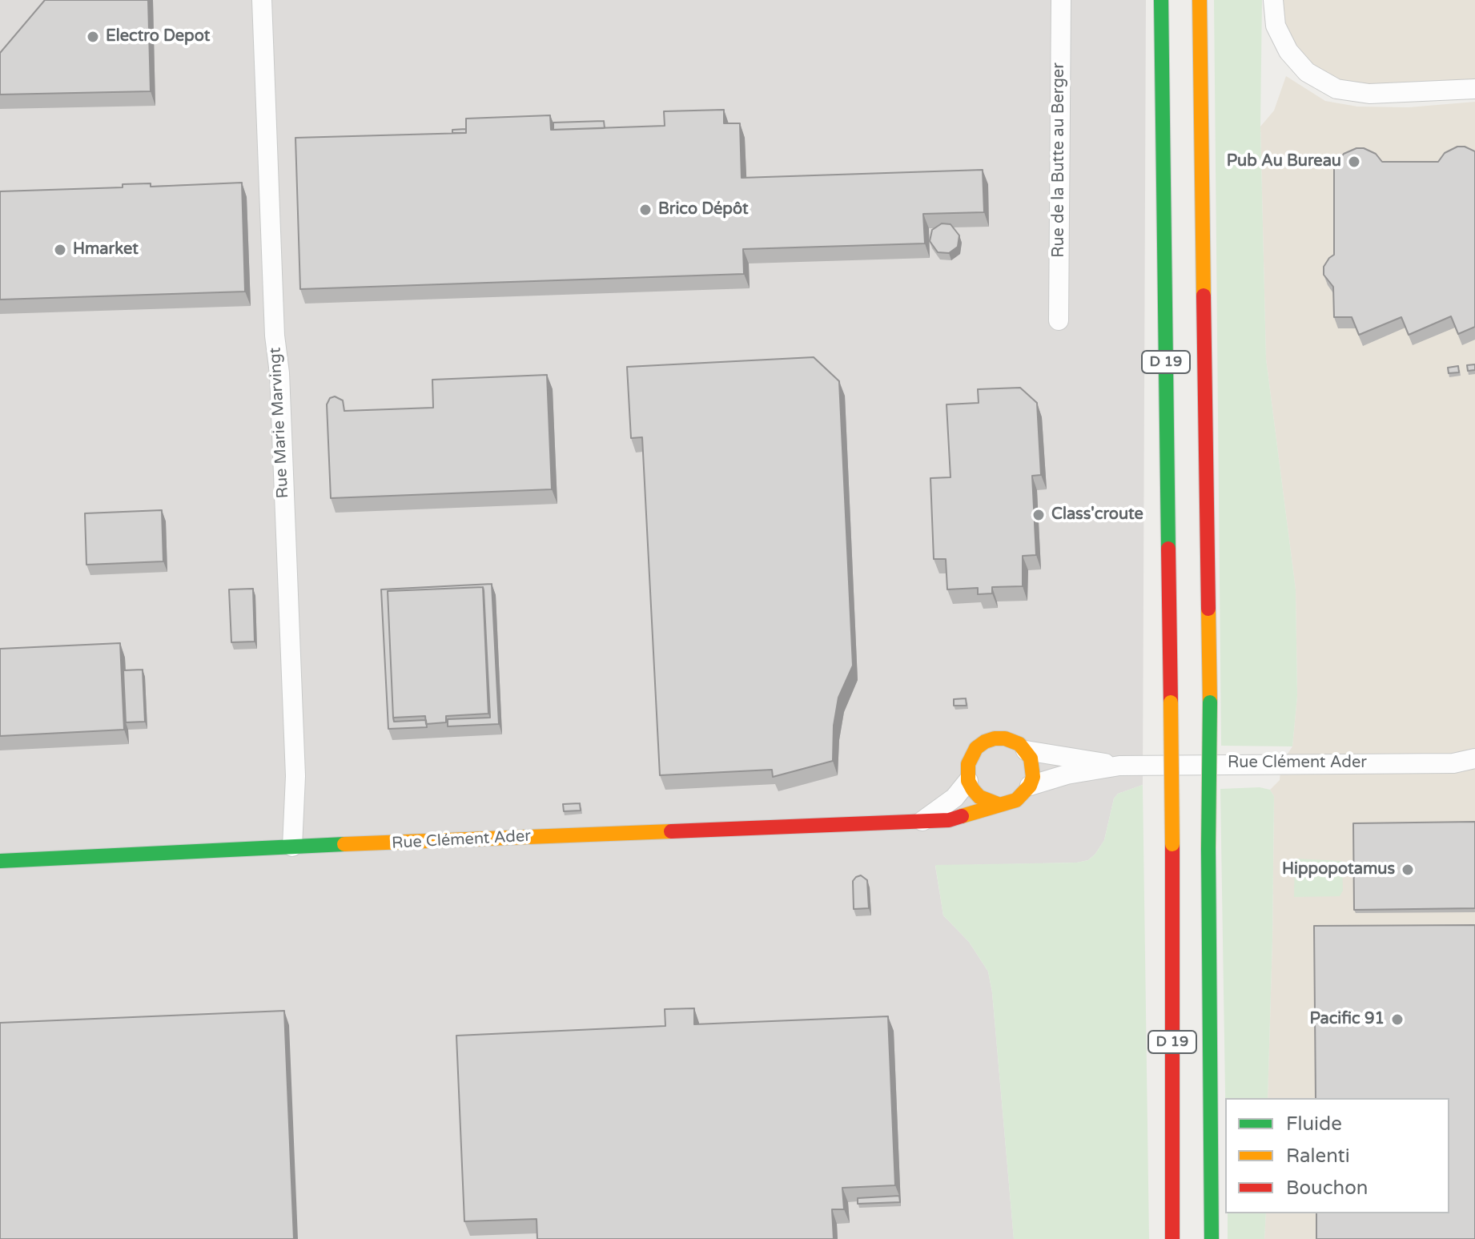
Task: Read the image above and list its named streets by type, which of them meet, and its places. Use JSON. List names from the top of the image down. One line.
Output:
{"streets":{"main road":["D 19","Rue Clément Ader"],"street":["Rue de la Butte au Berger","Rue Marie Marvingt"]},"crossings":[["Rue Marie Marvingt","Rue Clément Ader"]],"places":["Electro Depot","Pub Au Bureau","Brico Dépôt","Hmarket","Class'croute","Hippopotamus","Pacific 91"],"legend":["Fluide","Ralenti","Bouchon"]}
